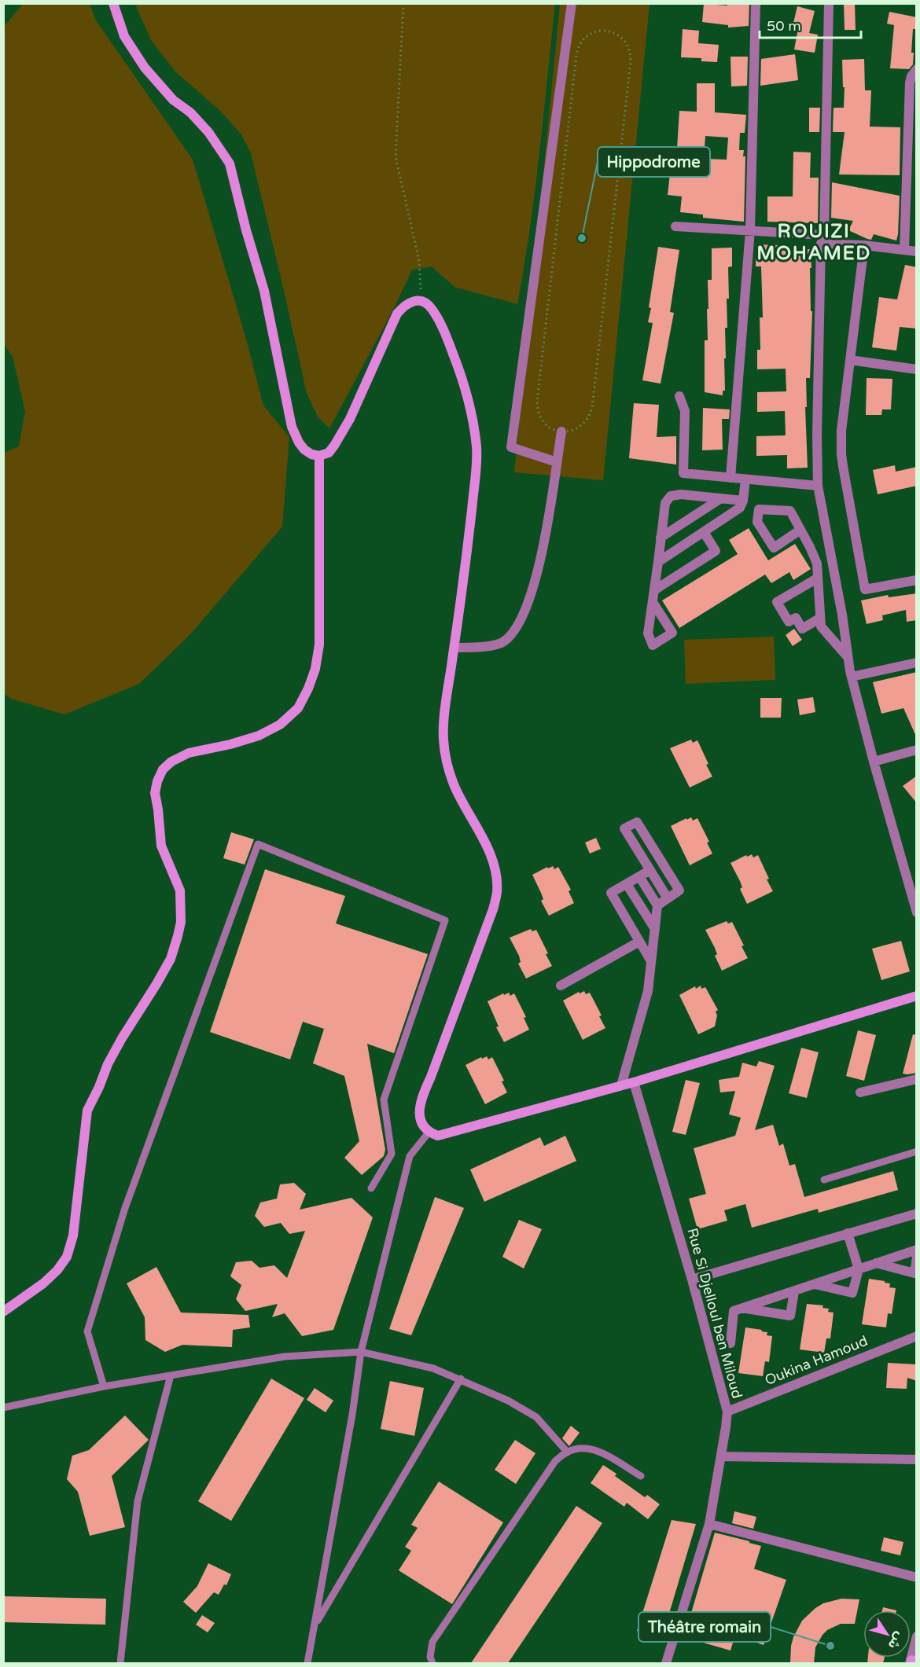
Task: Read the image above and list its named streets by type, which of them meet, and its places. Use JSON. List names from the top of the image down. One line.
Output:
{"streets":{"street":["Rue Si Djelloul ben Miloud","Oukina Hamoud"]},"crossings":[["Rue Si Djelloul ben Miloud","Oukina Hamoud"]],"districts":["ROUIZI MOHAMED"],"places":["Hippodrome","Théâtre romain"],"scale_bar":"50 m","north":"bottom right"}
